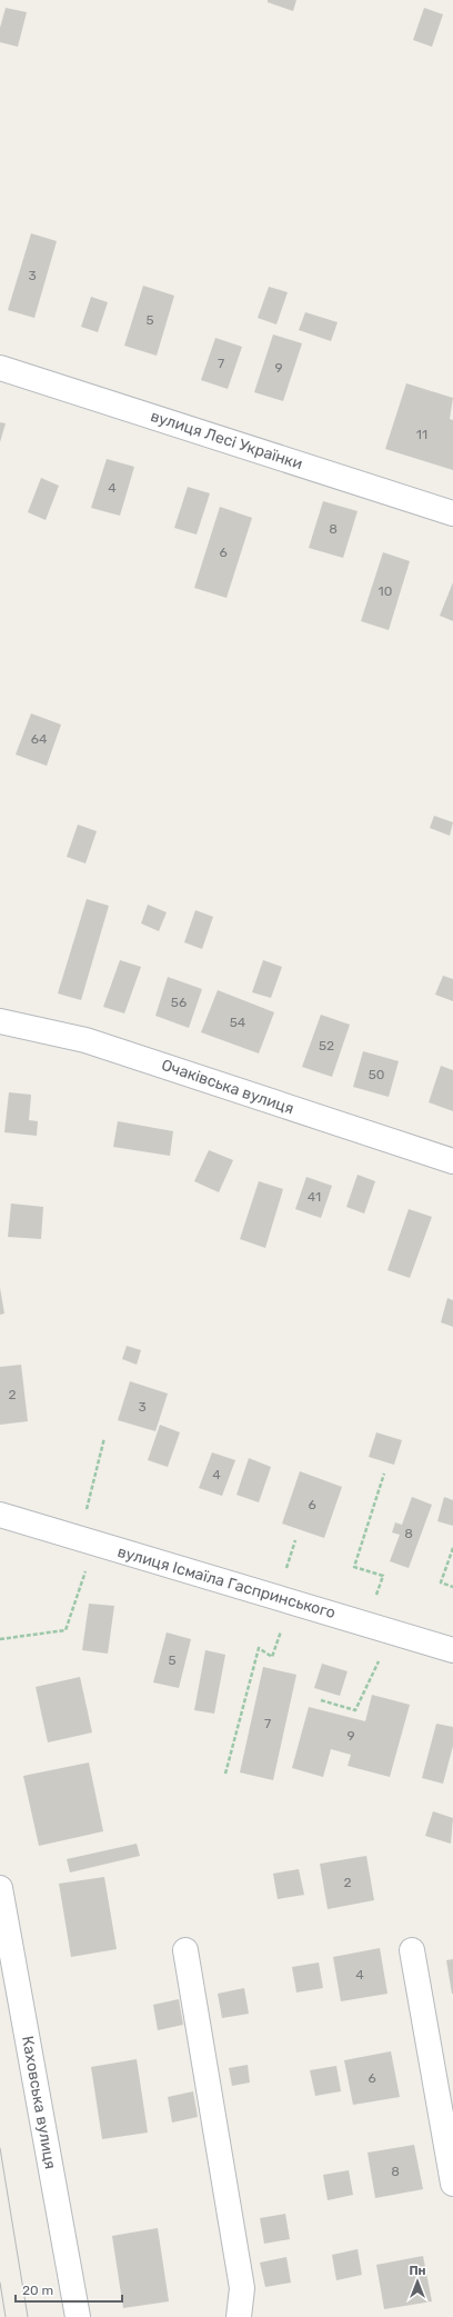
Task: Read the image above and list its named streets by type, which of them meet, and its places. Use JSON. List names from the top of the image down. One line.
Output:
{"streets":{"street":["вулиця Лесі Українки","Очаківська вулиця","вулиця Ісмаїла Гаспринського","Каховська вулиця"]},"house_numbers":["3","5","7","9","11","4","8","6","10","64","56","54","52","50","41","2","3","4","6","8","5","7","9","2","4","6","8"],"scale_bar":"20 m","north":"top"}
